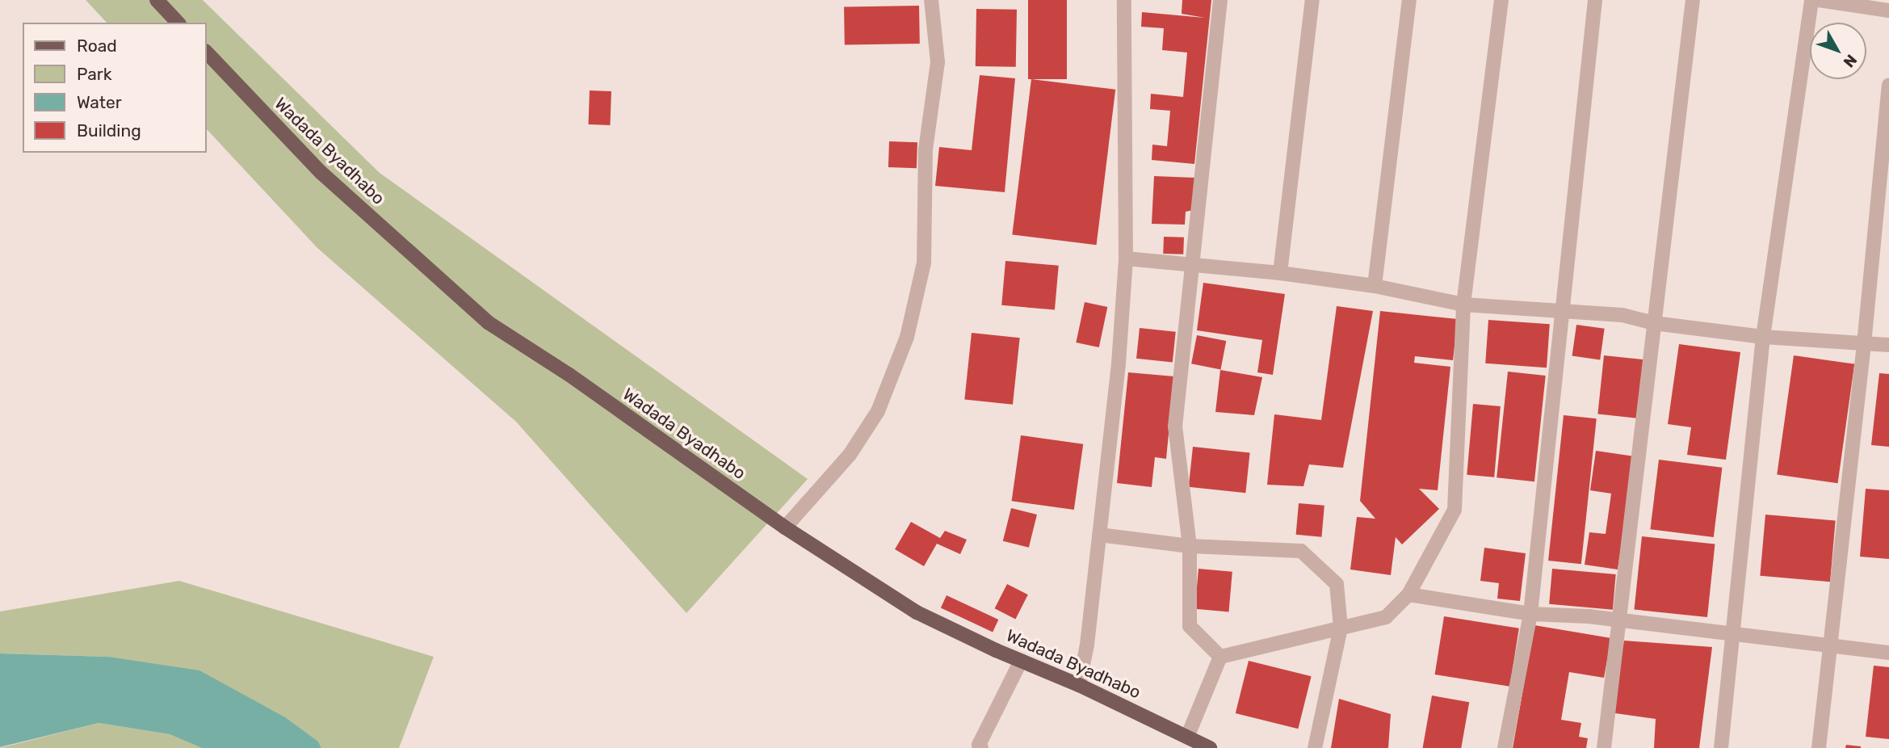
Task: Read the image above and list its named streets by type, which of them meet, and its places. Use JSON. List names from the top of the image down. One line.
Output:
{"streets":{"main road":["Wadada Byadhabo"]},"legend":["Road","Park","Water","Building"],"north":"bottom right"}
